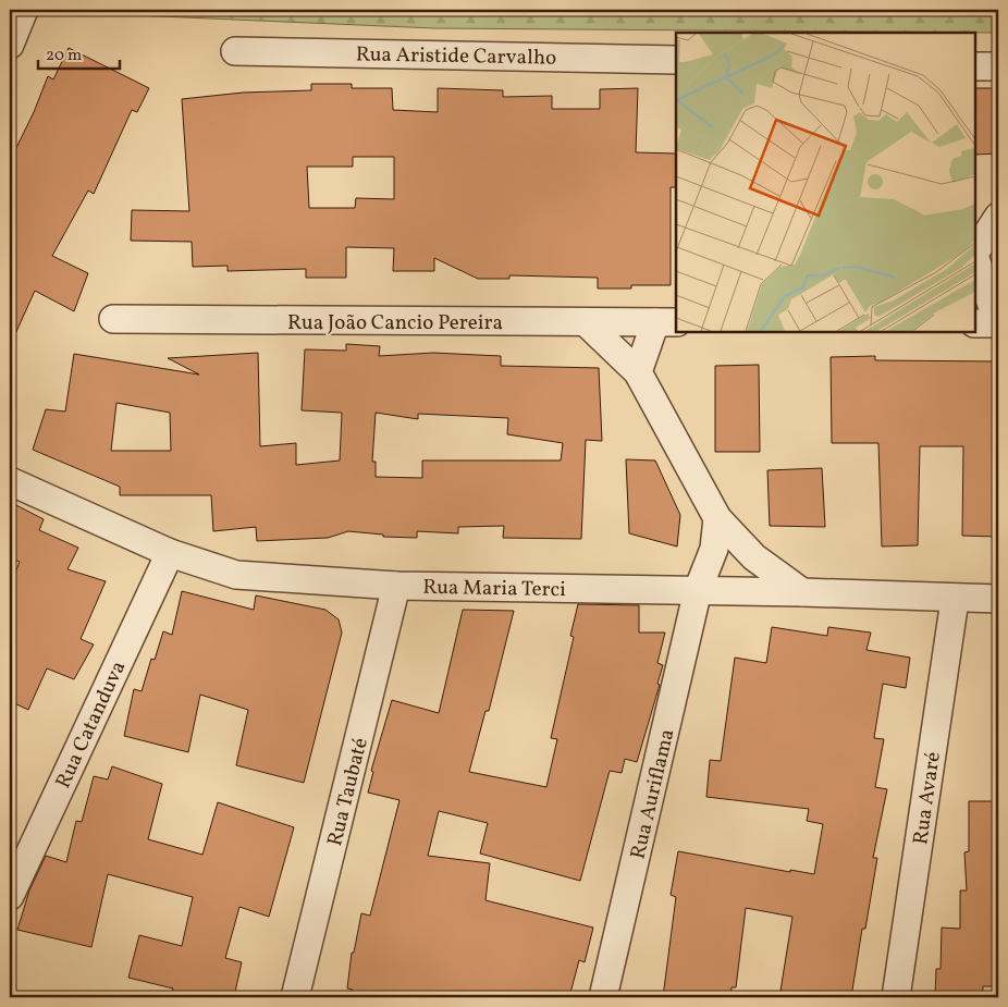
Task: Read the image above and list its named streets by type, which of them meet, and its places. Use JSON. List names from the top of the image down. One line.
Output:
{"streets":{"street":["Rua Aristide Carvalho","Rua João Cancio Pereira","Rua Maria Terci","Rua Catanduva","Rua Taubaté","Rua Auriflama","Rua Avaré"]},"crossings":[["Rua Maria Terci","Rua Catanduva"],["Rua Maria Terci","Rua Taubaté"],["Rua Maria Terci","Rua Auriflama"],["Rua Maria Terci","Rua Avaré"]],"scale_bar":"20 m"}
